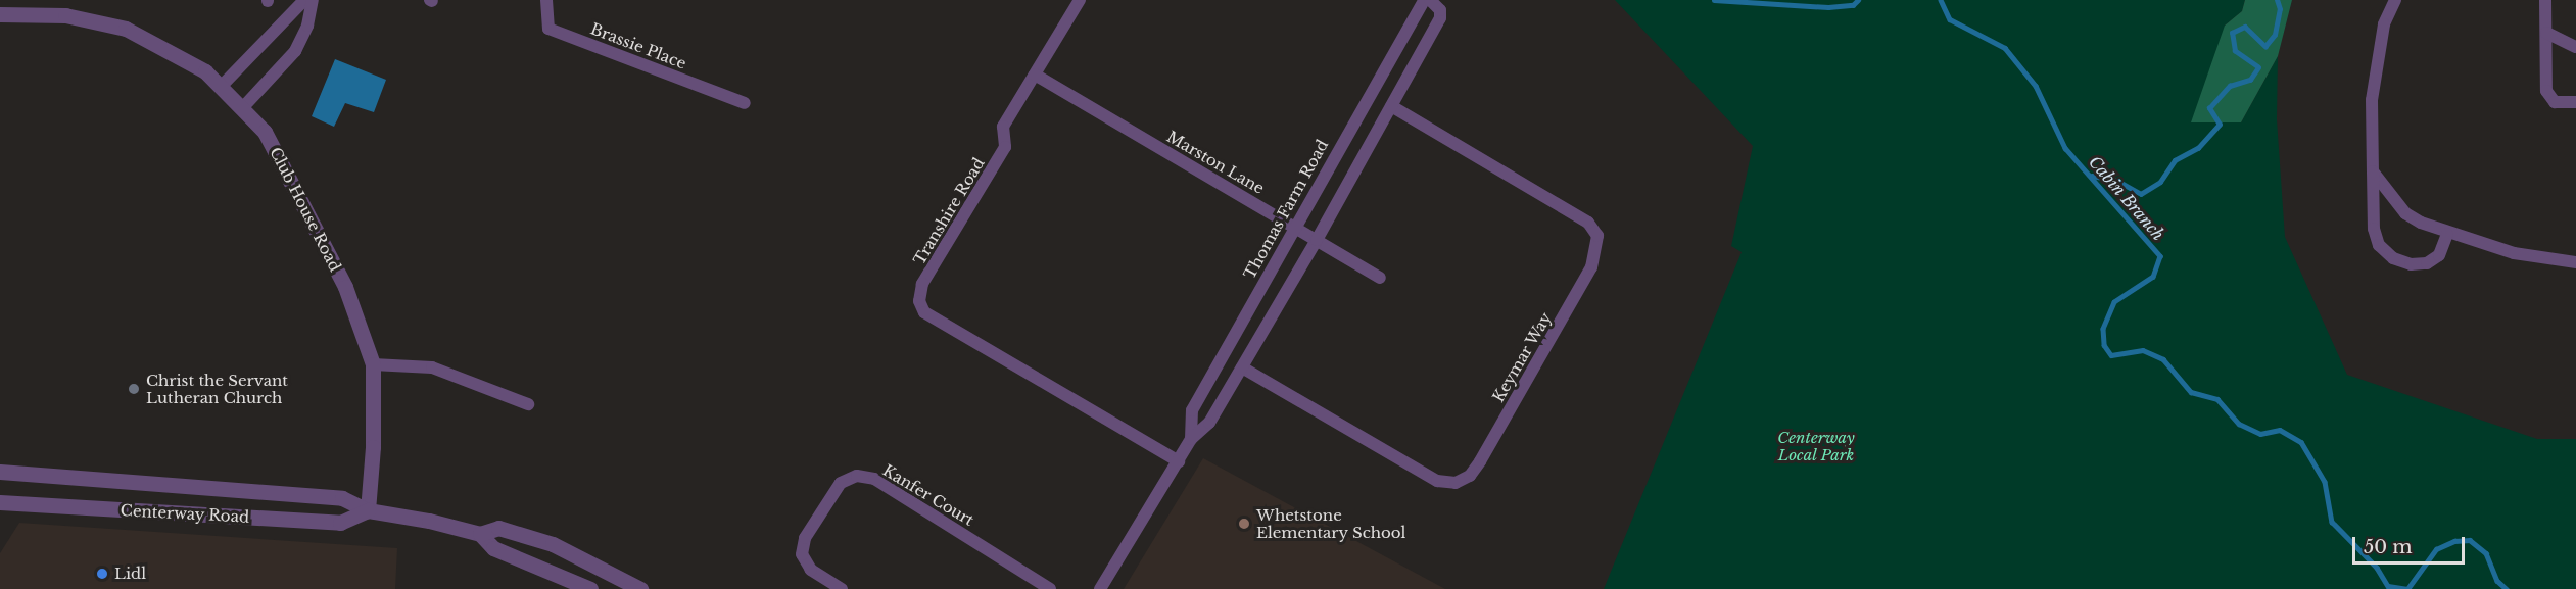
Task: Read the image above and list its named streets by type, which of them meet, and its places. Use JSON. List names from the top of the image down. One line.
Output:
{"streets":{"street":["Brassie Place","Marston Lane","Club House Road","Thomas Farm Road","Transhire Road","Keymar Way","Kanfer Court","Centerway Road"]},"crossings":[["Marston Lane","Thomas Farm Road"],["Marston Lane","Transhire Road"],["Club House Road","Centerway Road"],["Thomas Farm Road","Transhire Road"],["Thomas Farm Road","Keymar Way"]],"water":["Cabin Branch"],"parks":["Centerway Local Park"],"places":["Christ the Servant Lutheran Church","Whetstone Elementary School","Lidl"],"scale_bar":"50 m"}
